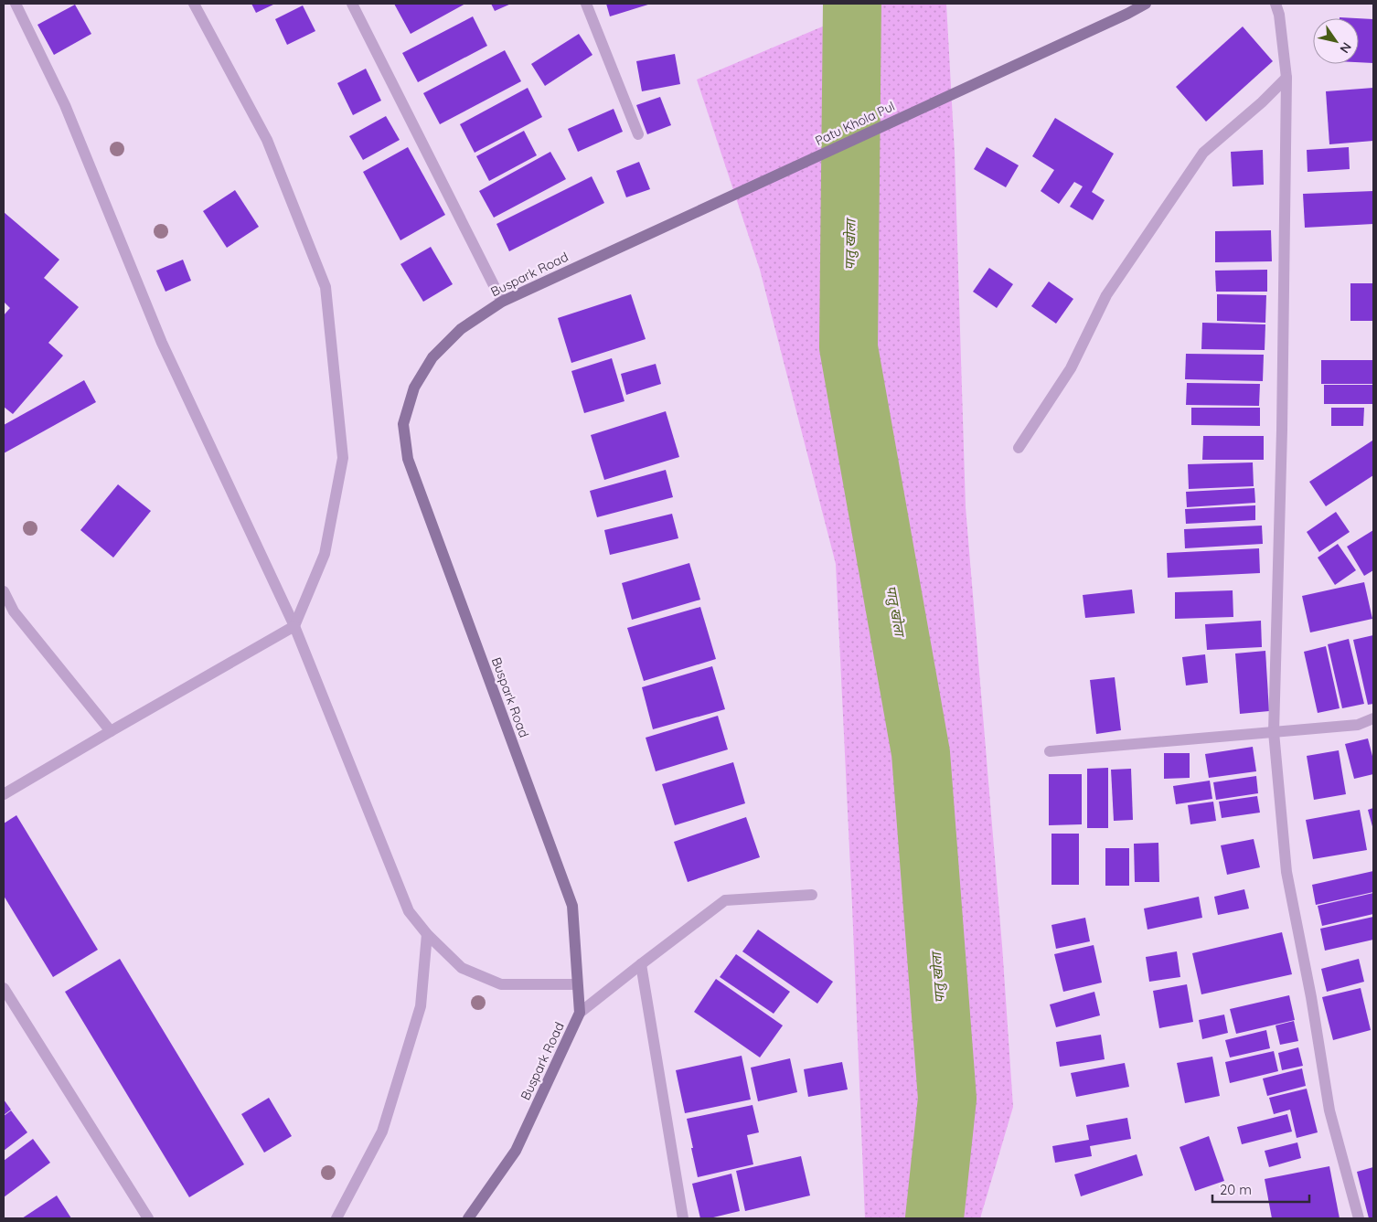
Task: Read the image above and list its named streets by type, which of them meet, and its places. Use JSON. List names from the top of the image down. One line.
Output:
{"streets":{"main road":["Patu Khola Pul","Buspark Road"]},"crossings":[["Patu Khola Pul","Buspark Road"]],"water":["पातु खोला"],"scale_bar":"20 m","north":"bottom right"}
